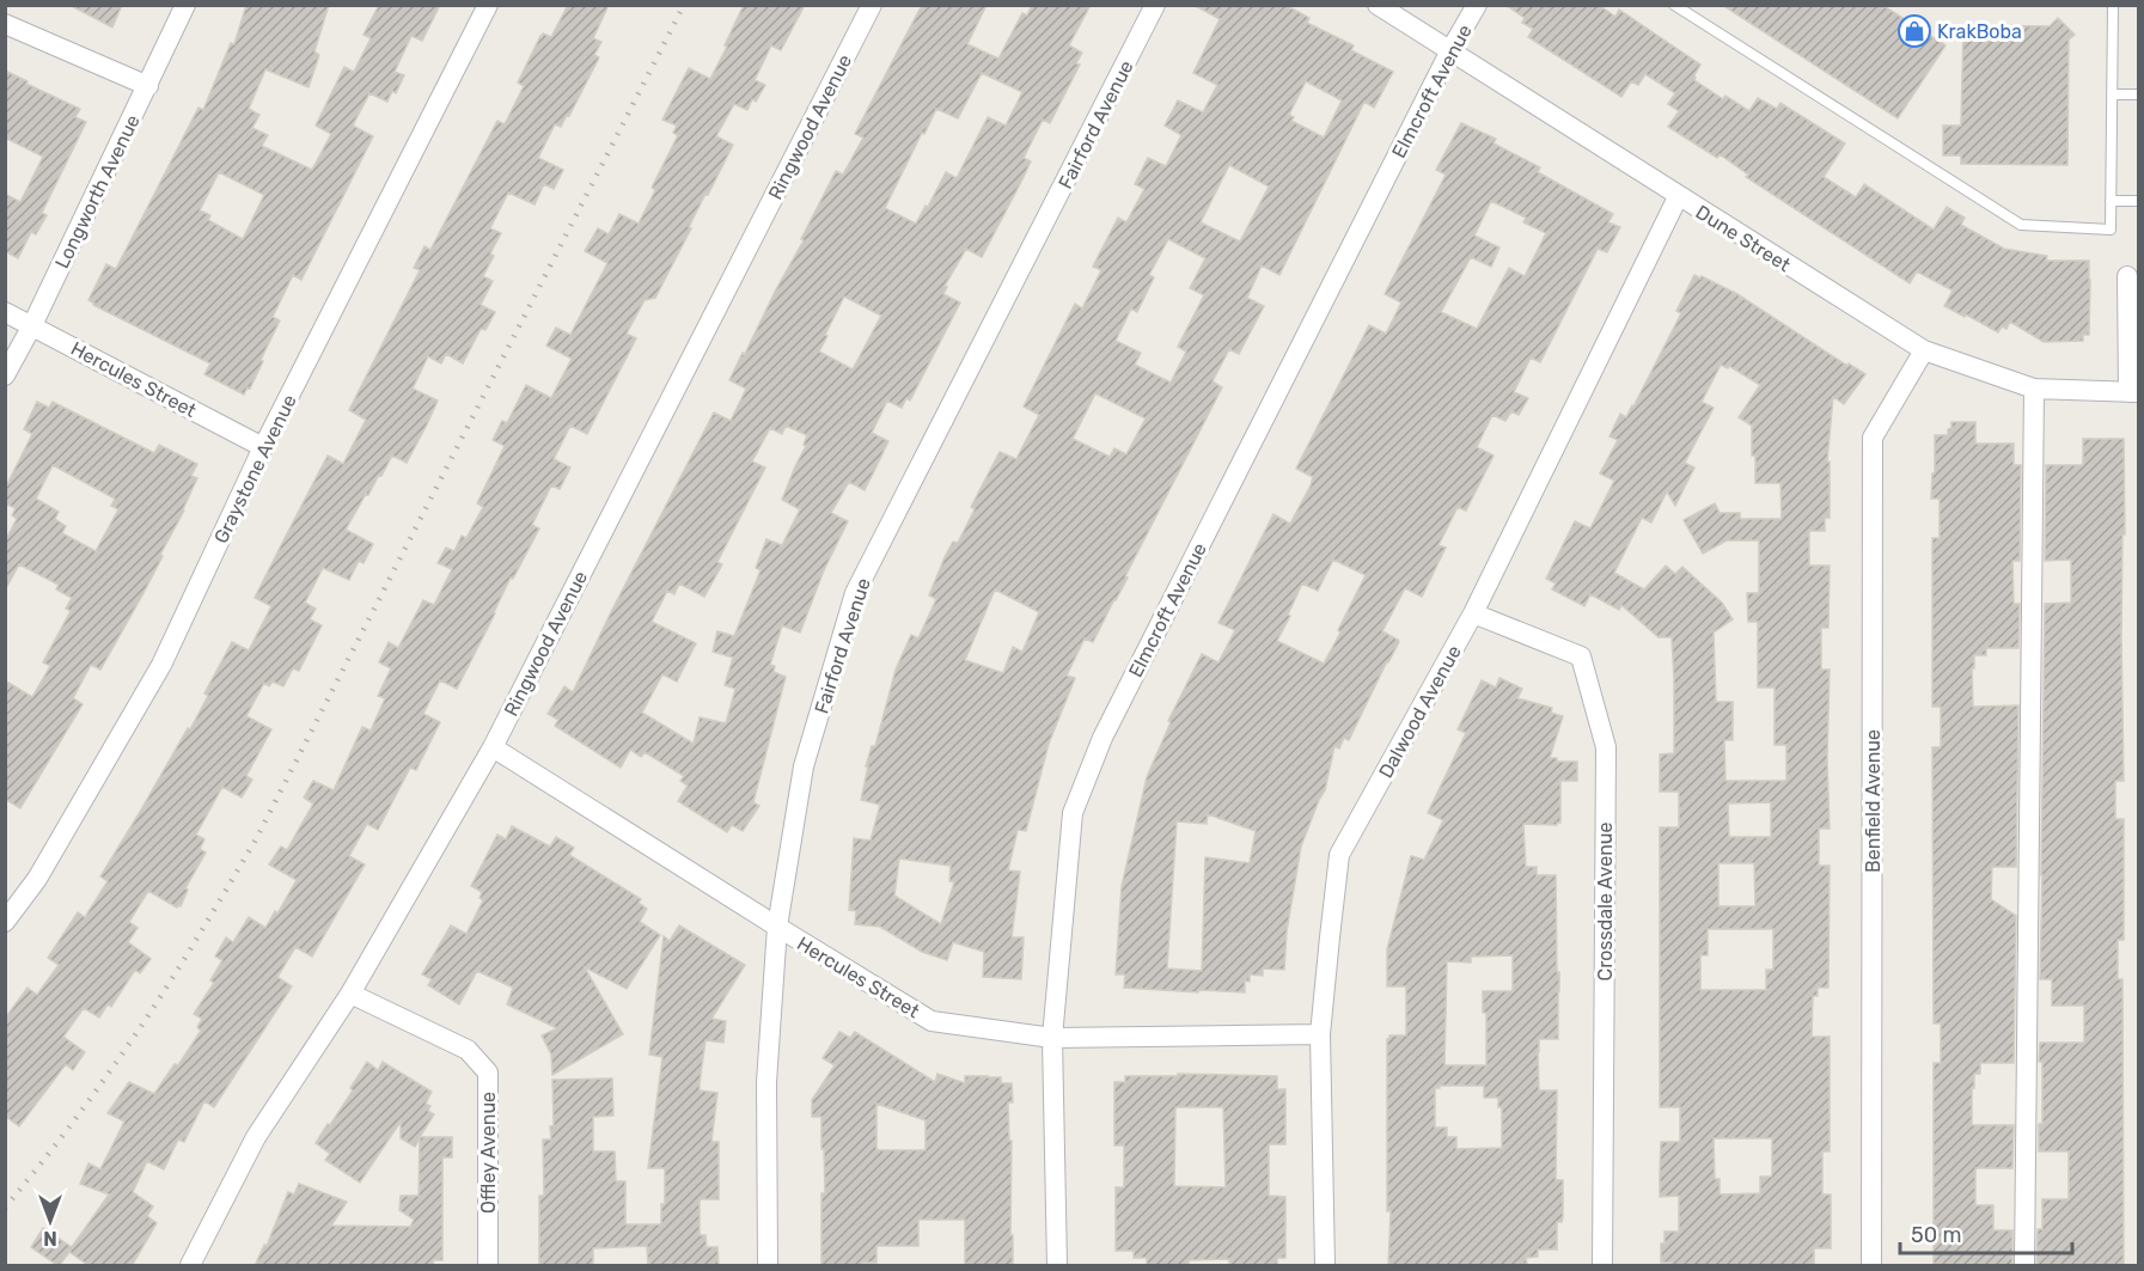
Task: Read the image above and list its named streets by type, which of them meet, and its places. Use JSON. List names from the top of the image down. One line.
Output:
{"streets":{"street":["Elmcroft Avenue","Fairford Avenue","Ringwood Avenue","Longworth Avenue","Dune Street","Hercules Street","Graystone Avenue","Dalwood Avenue","Benfield Avenue","Crossdale Avenue","Offley Avenue"]},"crossings":[["Elmcroft Avenue","Dune Street"],["Elmcroft Avenue","Hercules Street"],["Fairford Avenue","Hercules Street"],["Ringwood Avenue","Hercules Street"],["Ringwood Avenue","Offley Avenue"],["Longworth Avenue","Hercules Street"],["Dune Street","Dalwood Avenue"],["Dune Street","Benfield Avenue"],["Hercules Street","Graystone Avenue"],["Hercules Street","Dalwood Avenue"],["Dalwood Avenue","Crossdale Avenue"]],"places":{"shop":["KrakBoba"]},"scale_bar":"50 m","north":"bottom"}
